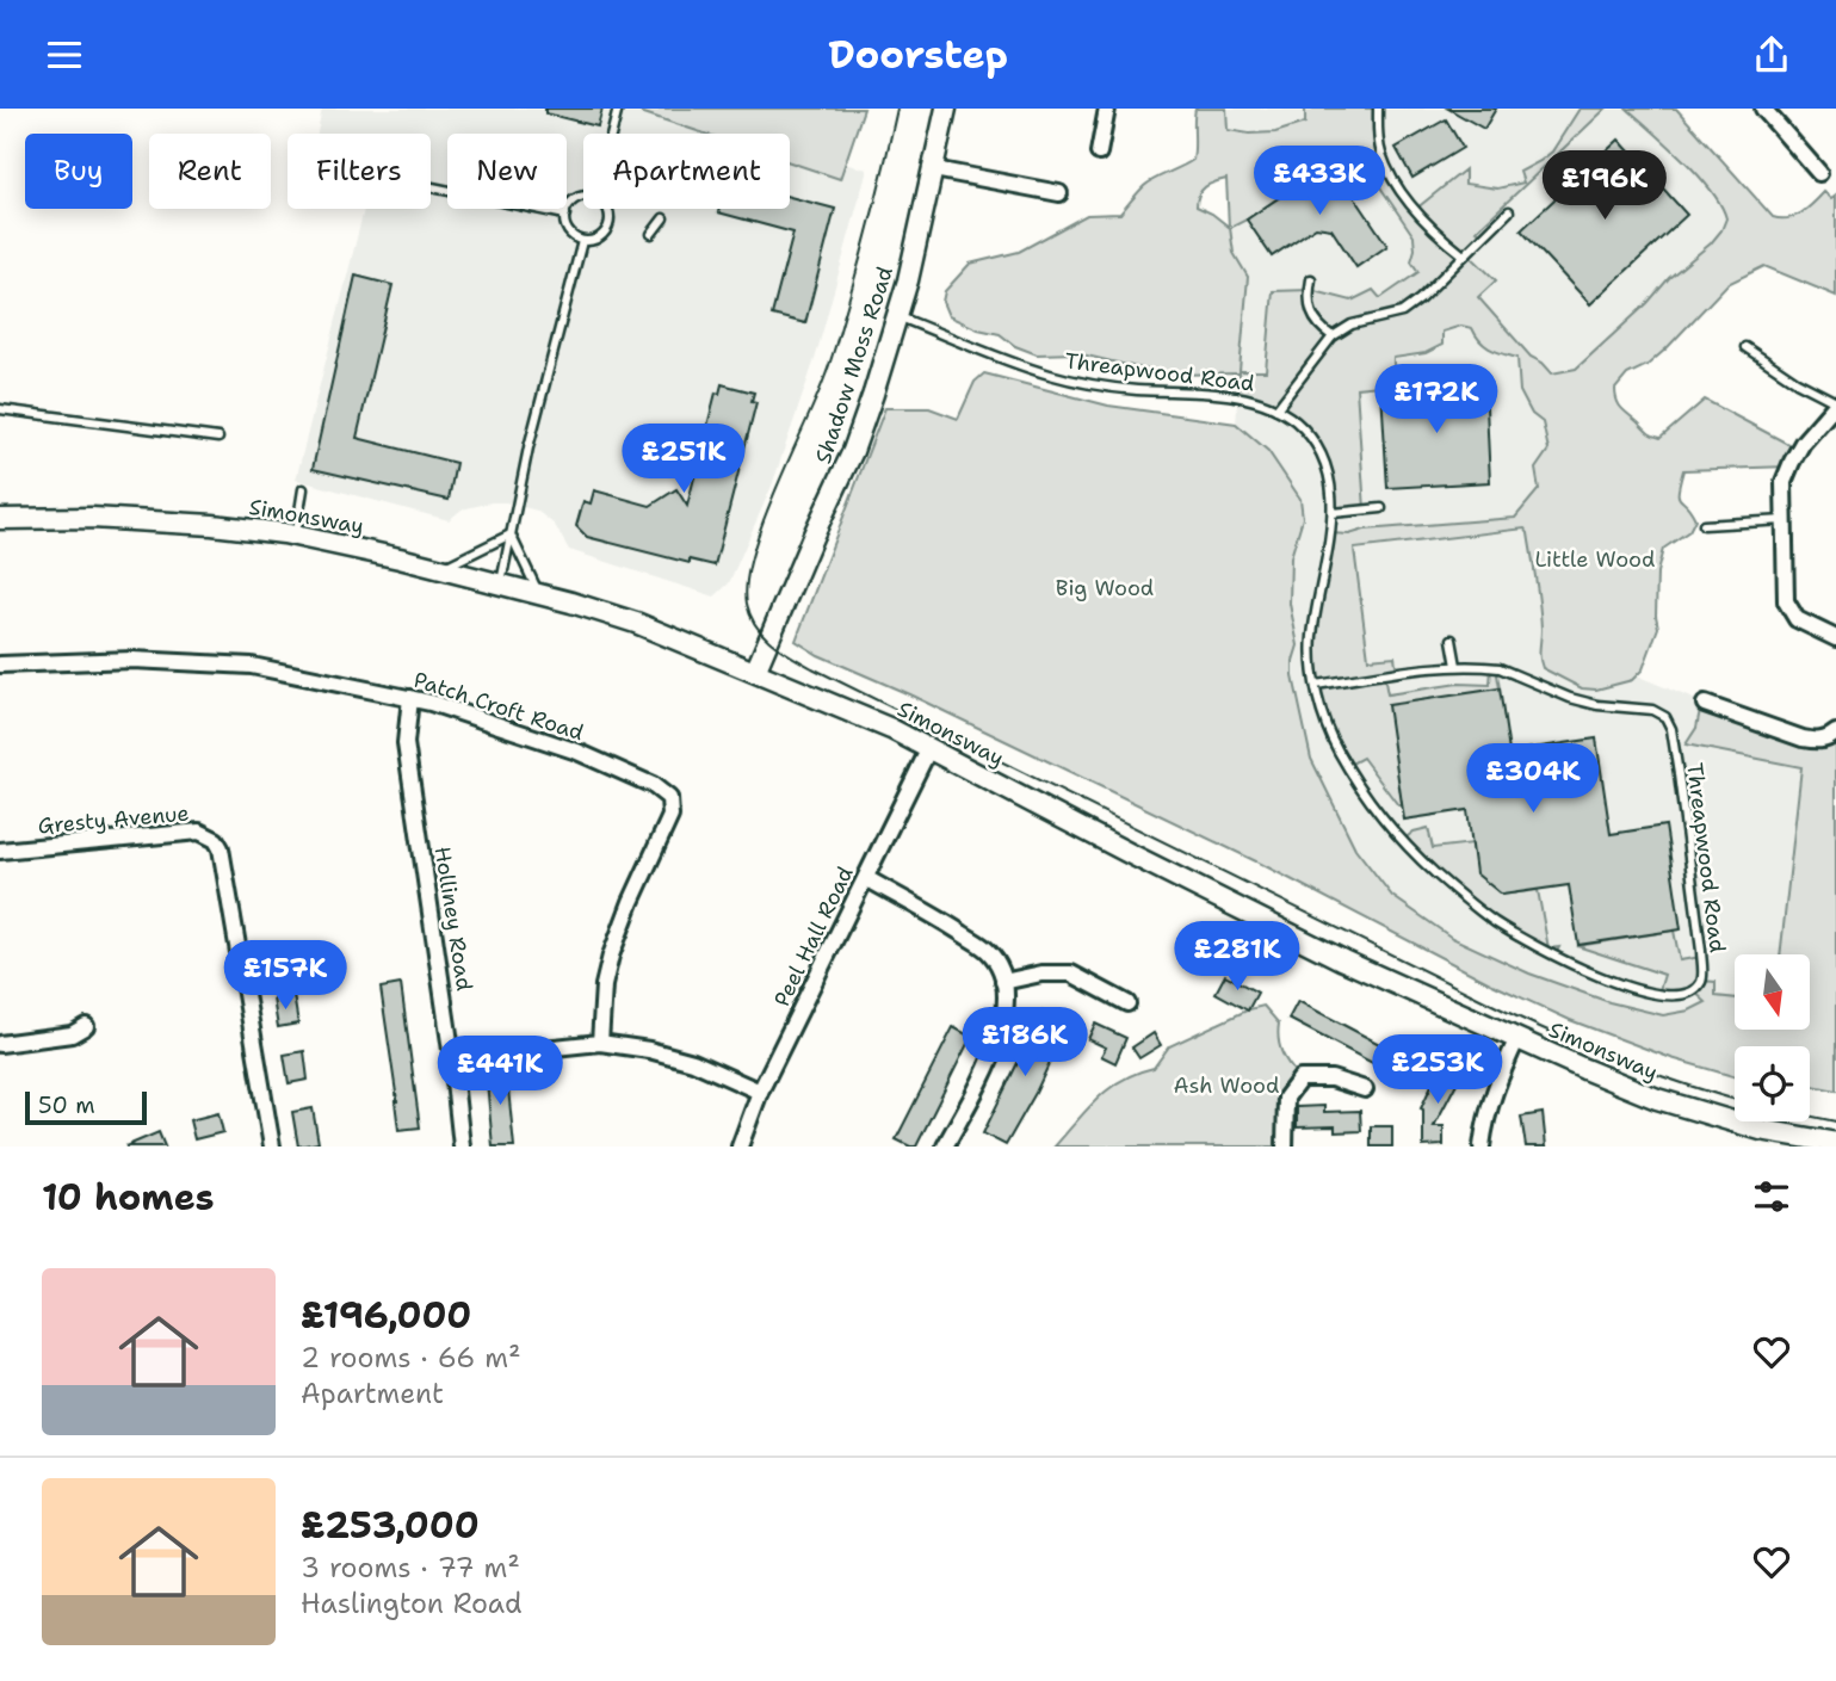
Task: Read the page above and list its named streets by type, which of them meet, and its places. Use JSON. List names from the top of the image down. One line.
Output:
{"streets":{"street":["Shadow Moss Road","Simonsway","Patch Croft Road","Gresty Avenue","Holliney Road","Peel Hall Road"],"lane":["Threapwood Road"]},"crossings":[["Shadow Moss Road","Threapwood Road"],["Shadow Moss Road","Simonsway"],["Simonsway","Peel Hall Road"],["Patch Croft Road","Holliney Road"]],"parks":["Little Wood","Big Wood","Ash Wood"],"scale_bar":"50 m","north":"bottom","page":{"header":"Doorstep","chip":["Buy","Rent","Filters","New","Apartment"],"price":["£433K","£196K","£172K","£251K","£304K","£281K","£157K","£186K","£253K","£441K"],"scale":"50 m","heading":"10 homes","list":[{"name":"£196,000","note":"2 rooms · 66 m² · Apartment"},{"name":"£253,000","note":"3 rooms · 77 m² · Haslington Road"}]}}
